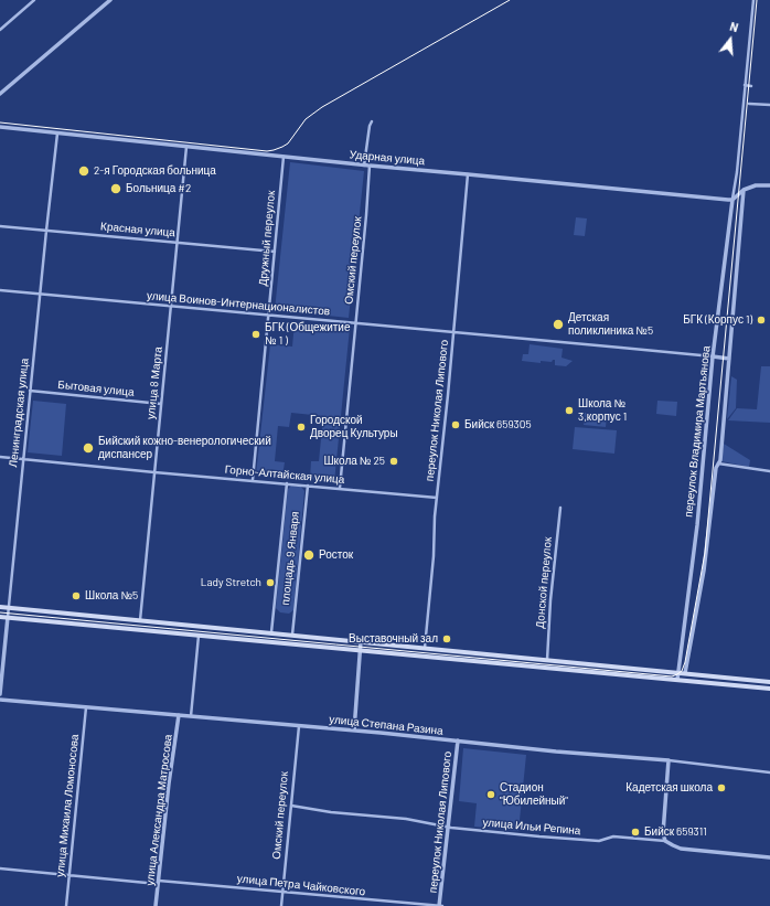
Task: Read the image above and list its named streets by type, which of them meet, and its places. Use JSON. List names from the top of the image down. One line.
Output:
{"streets":{"street":["Ударная улица","Красная улица","Дружный переулок","Омский переулок","улица Воинов-Интернационалистов","улица 8 Марта","Бытовая улица","переулок Николая Липового","Ленинградская улица","переулок Владимира Мартьянова","Горно-Алтайская улица","площадь 9 Января","Донской переулок","улица Степана Разина","улица Михаила Ломоносова","улица Александра Матросова","улица Ильи Репина","улица Петра Чайковского"]},"crossings":[["Ударная улица","Дружный переулок"],["Ударная улица","Омский переулок"],["Ударная улица","улица 8 Марта"],["Ударная улица","переулок Николая Липового"],["Ударная улица","Ленинградская улица"],["Ударная улица","переулок Владимира Мартьянова"],["Красная улица","Дружный переулок"],["Красная улица","улица 8 Марта"],["Красная улица","Ленинградская улица"],["Дружный переулок","улица Воинов-Интернационалистов"],["Дружный переулок","Горно-Алтайская улица"],["Омский переулок","улица Воинов-Интернационалистов"],["Омский переулок","Горно-Алтайская улица"],["Омский переулок","улица Степана Разина"],["Омский переулок","улица Ильи Репина"],["Омский переулок","улица Петра Чайковского"],["улица Воинов-Интернационалистов","улица 8 Марта"],["улица Воинов-Интернационалистов","переулок Николая Липового"],["улица Воинов-Интернационалистов","Ленинградская улица"],["улица Воинов-Интернационалистов","переулок Владимира Мартьянова"],["улица 8 Марта","Бытовая улица"],["улица 8 Марта","Горно-Алтайская улица"],["Бытовая улица","Ленинградская улица"],["переулок Николая Липового","Горно-Алтайская улица"],["переулок Николая Липового","улица Степана Разина"],["переулок Николая Липового","улица Ильи Репина"],["переулок Николая Липового","улица Петра Чайковского"],["Ленинградская улица","Горно-Алтайская улица"],["Горно-Алтайская улица","площадь 9 Января"],["улица Степана Разина","улица Михаила Ломоносова"],["улица Степана Разина","улица Александра Матросова"],["улица Михаила Ломоносова","улица Петра Чайковского"],["улица Александра Матросова","улица Петра Чайковского"]],"places":["2-я Городская больница","Больница #2","БГК (Корпус 1)","Детская поликлиника №5","БГК (Общежитие № 1 )","Школа № 3,корпус 1","Бийск 659305","Городской Дворец Культуры","Бийский кожно-венерологический диспансер","Школа № 25","Росток","Lady Stretch","Школа №5","Выставочный зал","Кадетская школа","Стадион \"Юбилейный\"","Бийск 659311"],"north":"top"}
